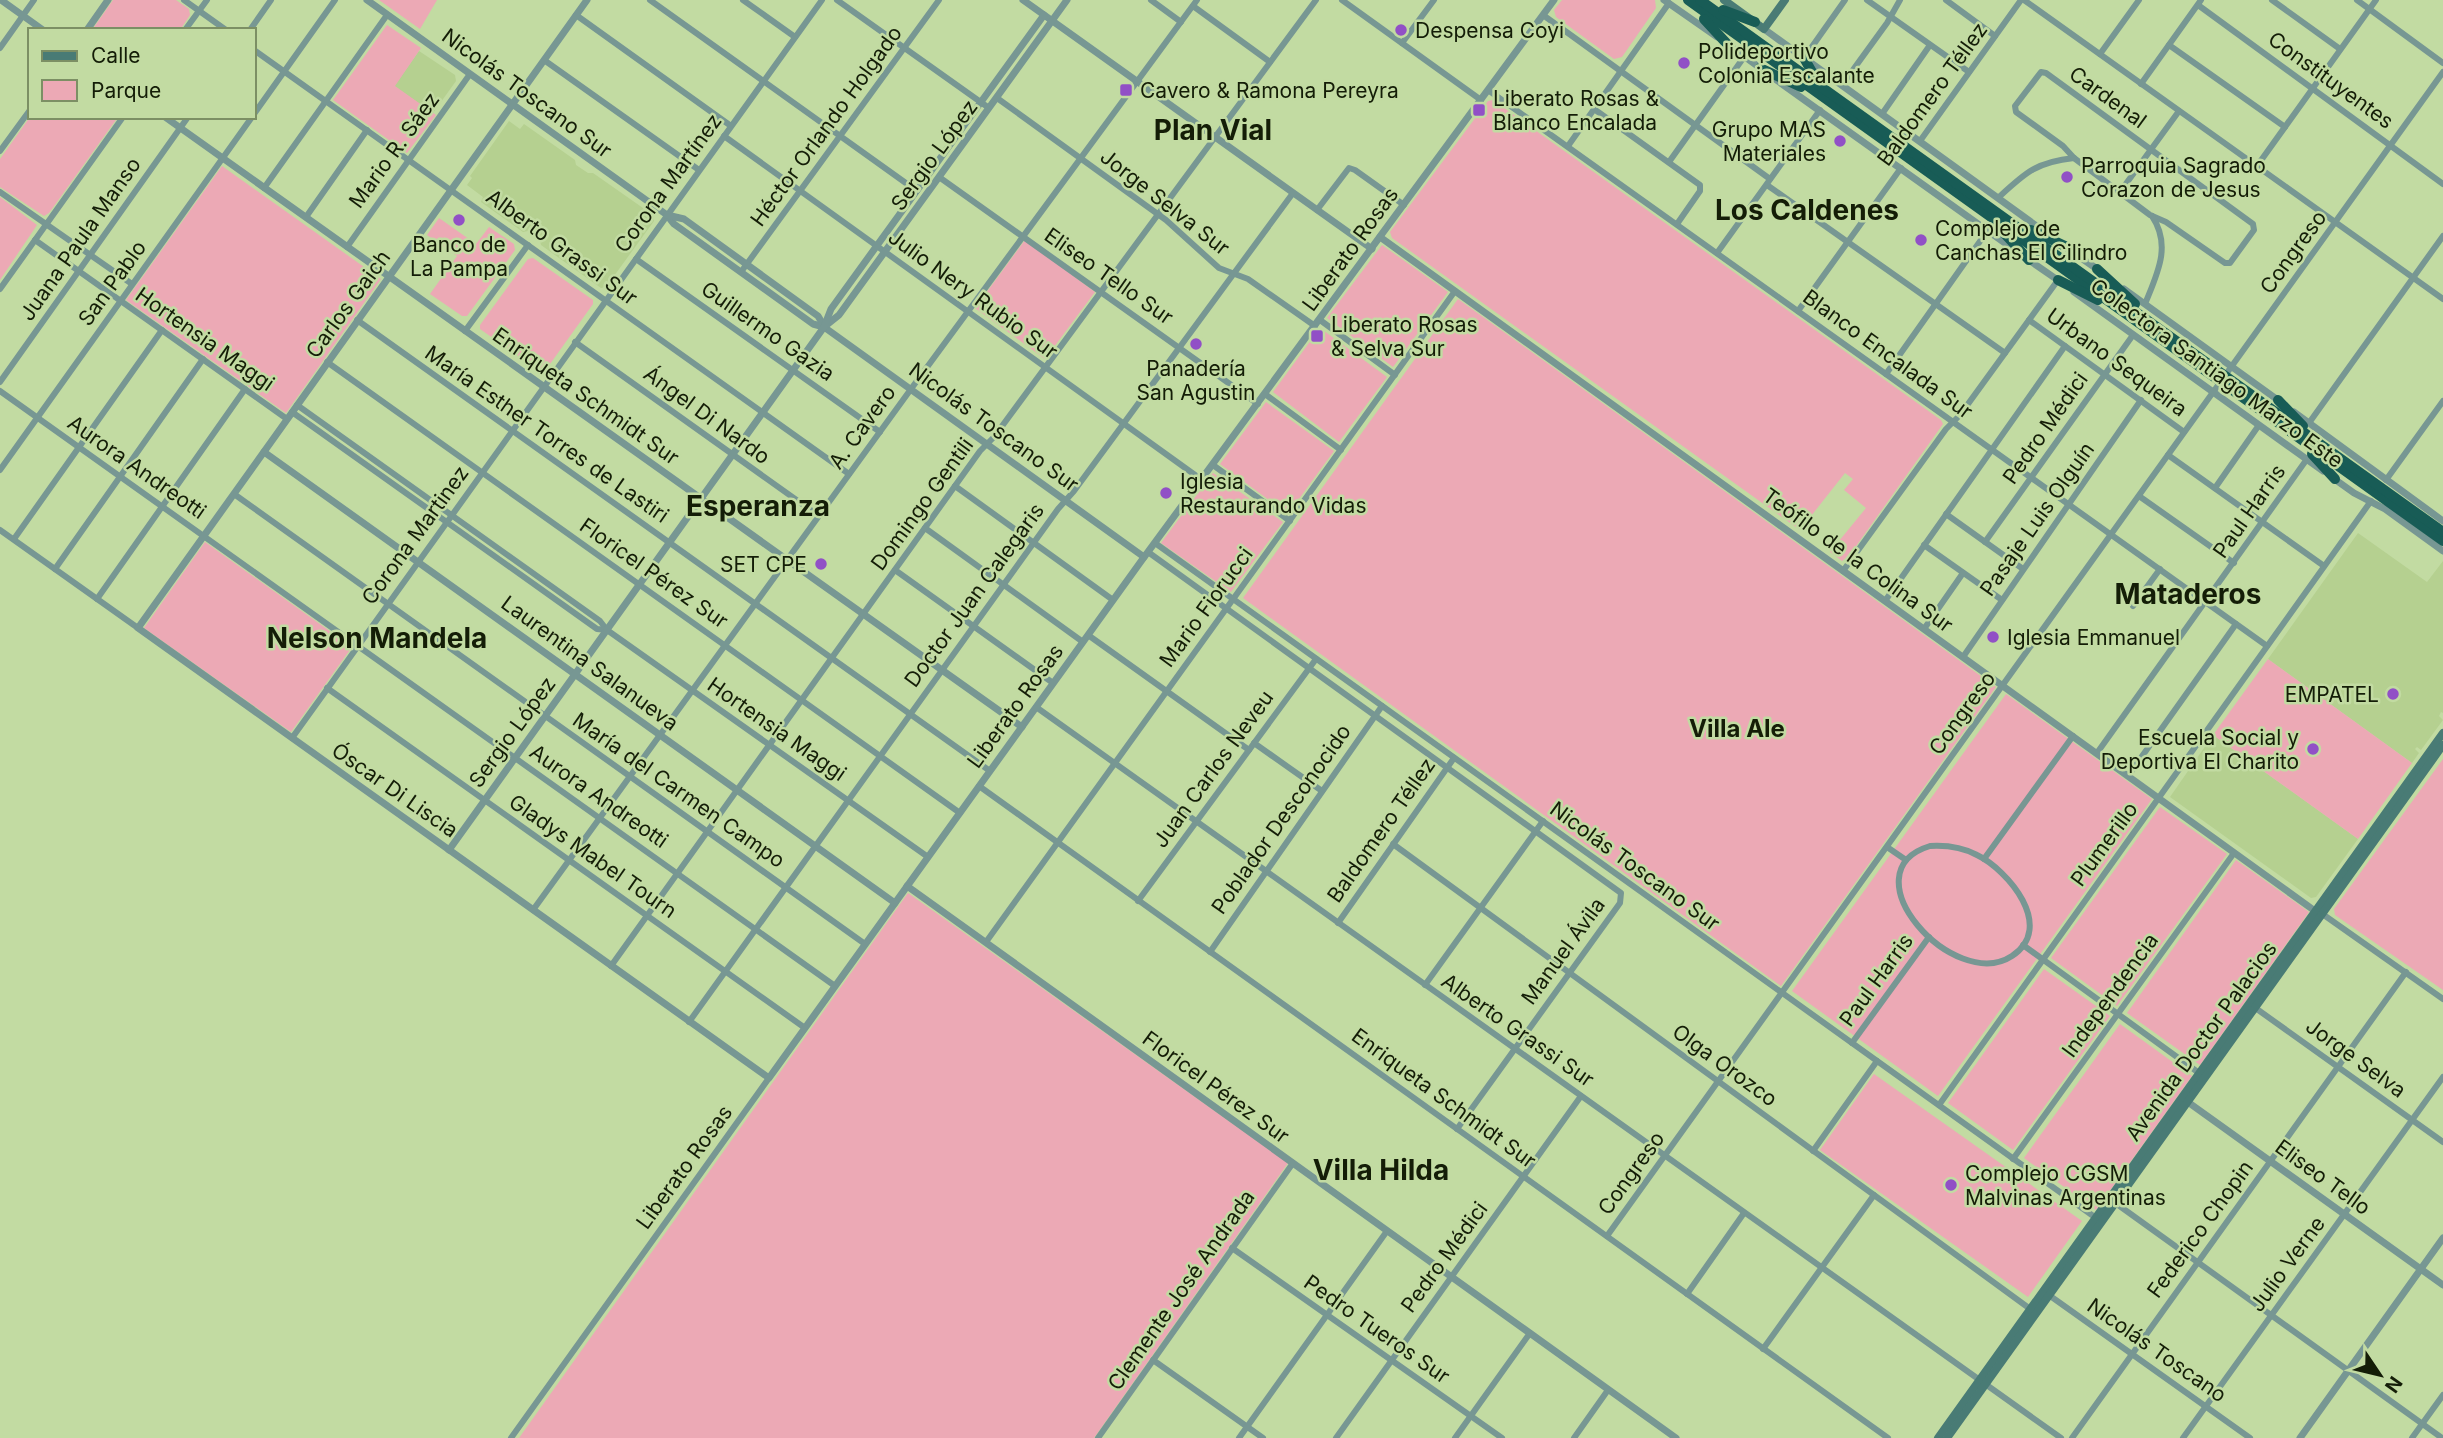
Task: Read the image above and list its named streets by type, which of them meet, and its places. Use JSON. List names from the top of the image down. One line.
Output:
{"streets":{"main road":["Colectora Santiago Marzo Este","Avenida Doctor Palacios"],"street":["Constituyentes","Nicolás Toscano Sur","Baldomero Téllez","Cardenal","Héctor Orlando Holgado","Mario R. Sáez","Sergio López","Corona Martínez","Jorge Selva Sur","Juana Paula Manso","Alberto Grassi Sur","Liberato Rosas","Congreso","Eliseo Tello Sur","San Pablo","Julio Nery Rubio Sur","Carlos Gaich","Guillermo Gazia","Hortensia Maggi","Blanco Encalada Sur","Urbano Sequeira","Enriqueta Schmidt Sur","Ángel Di Nardo","A. Cavero","Pedro Médici","María Esther Torres de Lastiri","Aurora Andreotti","Domingo Gentili","Paul Harris","Pasaje Luis Olguín","Corona Martinez","Teófilo de la Colina Sur","Floricel Pérez Sur","Doctor Juan Calegaris","Mario Fiorucci","Laurentina Salanueva","Juan Carlos Neveu","Óscar Di Liscia","María del Carmen Campo","Poblador Desconocido","Plumerillo","Gladys Mabel Tourn","Manuel Ávila","Independencia","Jorge Selva","Olga Orozco","Eliseo Tello","Federico Chopin","Julio Verne","Clemente José Andrada","Pedro Tueros Sur","Nicolás Toscano"]},"crossings":[["Constituyentes","Congreso"],["Nicolás Toscano Sur","Baldomero Téllez"],["Nicolás Toscano Sur","Héctor Orlando Holgado"],["Nicolás Toscano Sur","Mario R. Sáez"],["Nicolás Toscano Sur","Sergio López"],["Nicolás Toscano Sur","Corona Martínez"],["Nicolás Toscano Sur","Liberato Rosas"],["Nicolás Toscano Sur","Congreso"],["Nicolás Toscano Sur","Carlos Gaich"],["Nicolás Toscano Sur","A. Cavero"],["Nicolás Toscano Sur","Domingo Gentili"],["Nicolás Toscano Sur","Paul Harris"],["Nicolás Toscano Sur","Doctor Juan Calegaris"],["Nicolás Toscano Sur","Mario Fiorucci"],["Nicolás Toscano Sur","Juan Carlos Neveu"],["Nicolás Toscano Sur","Poblador Desconocido"],["Nicolás Toscano Sur","Plumerillo"],["Nicolás Toscano Sur","Manuel Ávila"],["Nicolás Toscano Sur","Independencia"],["Nicolás Toscano Sur","Avenida Doctor Palacios"],["Baldomero Téllez","Alberto Grassi Sur"],["Baldomero Téllez","Blanco Encalada Sur"],["Baldomero Téllez","Colectora Santiago Marzo Este"],["Baldomero Téllez","Olga Orozco"],["Héctor Orlando Holgado","Julio Nery Rubio Sur"],["Mario R. Sáez","Alberto Grassi Sur"],["Mario R. Sáez","Enriqueta Schmidt Sur"],["Sergio López","Jorge Selva Sur"],["Sergio López","Alberto Grassi Sur"],["Sergio López","Eliseo Tello Sur"],["Sergio López","Julio Nery Rubio Sur"],["Sergio López","Guillermo Gazia"],["Sergio López","Hortensia Maggi"],["Sergio López","Enriqueta Schmidt Sur"],["Sergio López","Ángel Di Nardo"],["Sergio López","María Esther Torres de Lastiri"],["Sergio López","Aurora Andreotti"],["Sergio López","Floricel Pérez Sur"],["Sergio López","Laurentina Salanueva"],["Sergio López","Óscar Di Liscia"],["Sergio López","María del Carmen Campo"],["Sergio López","Gladys Mabel Tourn"],["Corona Martínez","Alberto Grassi Sur"],["Corona Martínez","Julio Nery Rubio Sur"],["Corona Martínez","Guillermo Gazia"],["Corona Martínez","Enriqueta Schmidt Sur"],["Corona Martínez","Ángel Di Nardo"],["Corona Martínez","Corona Martinez"],["Jorge Selva Sur","Liberato Rosas"],["Jorge Selva Sur","A. Cavero"],["Jorge Selva Sur","Domingo Gentili"],["Jorge Selva Sur","Doctor Juan Calegaris"],["Jorge Selva Sur","Mario Fiorucci"],["Juana Paula Manso","Hortensia Maggi"],["Juana Paula Manso","Enriqueta Schmidt Sur"],["Alberto Grassi Sur","Liberato Rosas"],["Alberto Grassi Sur","Congreso"],["Alberto Grassi Sur","San Pablo"],["Alberto Grassi Sur","Carlos Gaich"],["Alberto Grassi Sur","A. Cavero"],["Alberto Grassi Sur","Pedro Médici"],["Alberto Grassi Sur","Mario Fiorucci"],["Alberto Grassi Sur","Juan Carlos Neveu"],["Alberto Grassi Sur","Poblador Desconocido"],["Alberto Grassi Sur","Manuel Ávila"],["Alberto Grassi Sur","Avenida Doctor Palacios"],["Liberato Rosas","Eliseo Tello Sur"],["Liberato Rosas","Julio Nery Rubio Sur"],["Liberato Rosas","Hortensia Maggi"],["Liberato Rosas","Blanco Encalada Sur"],["Liberato Rosas","Enriqueta Schmidt Sur"],["Liberato Rosas","María Esther Torres de Lastiri"],["Liberato Rosas","Aurora Andreotti"],["Liberato Rosas","Teófilo de la Colina Sur"],["Liberato Rosas","Floricel Pérez Sur"],["Liberato Rosas","Laurentina Salanueva"],["Liberato Rosas","Óscar Di Liscia"],["Liberato Rosas","María del Carmen Campo"],["Liberato Rosas","Gladys Mabel Tourn"],["Congreso","Blanco Encalada Sur"],["Congreso","Urbano Sequeira"],["Congreso","Colectora Santiago Marzo Este"],["Congreso","Enriqueta Schmidt Sur"],["Congreso","Teófilo de la Colina Sur"],["Congreso","Olga Orozco"],["Eliseo Tello Sur","A. Cavero"],["Eliseo Tello Sur","Domingo Gentili"],["Eliseo Tello Sur","Doctor Juan Calegaris"],["San Pablo","Hortensia Maggi"],["San Pablo","Enriqueta Schmidt Sur"],["San Pablo","Aurora Andreotti"],["Julio Nery Rubio Sur","A. Cavero"],["Julio Nery Rubio Sur","Domingo Gentili"],["Julio Nery Rubio Sur","Doctor Juan Calegaris"],["Carlos Gaich","Hortensia Maggi"],["Carlos Gaich","Enriqueta Schmidt Sur"],["Carlos Gaich","María Esther Torres de Lastiri"],["Carlos Gaich","Aurora Andreotti"],["Carlos Gaich","Floricel Pérez Sur"],["Carlos Gaich","Laurentina Salanueva"],["Carlos Gaich","Óscar Di Liscia"],["Carlos Gaich","María del Carmen Campo"],["Guillermo Gazia","A. Cavero"],["Hortensia Maggi","A. Cavero"],["Hortensia Maggi","Domingo Gentili"],["Hortensia Maggi","Corona Martinez"],["Hortensia Maggi","Doctor Juan Calegaris"],["Blanco Encalada Sur","Pedro Médici"],["Blanco Encalada Sur","Paul Harris"],["Blanco Encalada Sur","Pasaje Luis Olguín"],["Blanco Encalada Sur","Plumerillo"],["Urbano Sequeira","Pedro Médici"],["Urbano Sequeira","Pasaje Luis Olguín"],["Colectora Santiago Marzo Este","Pedro Médici"],["Colectora Santiago Marzo Este","Paul Harris"],["Colectora Santiago Marzo Este","Plumerillo"],["Enriqueta Schmidt Sur","A. Cavero"],["Enriqueta Schmidt Sur","Pedro Médici"],["Enriqueta Schmidt Sur","Domingo Gentili"],["Enriqueta Schmidt Sur","Corona Martinez"],["Enriqueta Schmidt Sur","Doctor Juan Calegaris"],["Enriqueta Schmidt Sur","Mario Fiorucci"],["Enriqueta Schmidt Sur","Juan Carlos Neveu"],["Enriqueta Schmidt Sur","Poblador Desconocido"],["Enriqueta Schmidt Sur","Manuel Ávila"],["Ángel Di Nardo","A. Cavero"],["A. Cavero","María Esther Torres de Lastiri"],["A. Cavero","Aurora Andreotti"],["A. Cavero","Floricel Pérez Sur"],["A. Cavero","Laurentina Salanueva"],["A. Cavero","Óscar Di Liscia"],["A. Cavero","María del Carmen Campo"],["A. Cavero","Gladys Mabel Tourn"],["Pedro Médici","Floricel Pérez Sur"],["Pedro Médici","Pedro Tueros Sur"],["María Esther Torres de Lastiri","Domingo Gentili"],["María Esther Torres de Lastiri","Corona Martinez"],["María Esther Torres de Lastiri","Doctor Juan Calegaris"],["Aurora Andreotti","Domingo Gentili"],["Aurora Andreotti","Corona Martinez"],["Aurora Andreotti","Doctor Juan Calegaris"],["Domingo Gentili","Floricel Pérez Sur"],["Domingo Gentili","Laurentina Salanueva"],["Domingo Gentili","Óscar Di Liscia"],["Domingo Gentili","María del Carmen Campo"],["Domingo Gentili","Gladys Mabel Tourn"],["Paul Harris","Teófilo de la Colina Sur"],["Pasaje Luis Olguín","Teófilo de la Colina Sur"],["Corona Martinez","Floricel Pérez Sur"],["Corona Martinez","Laurentina Salanueva"],["Corona Martinez","Óscar Di Liscia"],["Corona Martinez","María del Carmen Campo"],["Corona Martinez","Gladys Mabel Tourn"],["Teófilo de la Colina Sur","Mario Fiorucci"],["Teófilo de la Colina Sur","Plumerillo"],["Teófilo de la Colina Sur","Independencia"],["Teófilo de la Colina Sur","Avenida Doctor Palacios"],["Floricel Pérez Sur","Doctor Juan Calegaris"],["Floricel Pérez Sur","Mario Fiorucci"],["Floricel Pérez Sur","Clemente José Andrada"],["Doctor Juan Calegaris","Laurentina Salanueva"],["Doctor Juan Calegaris","Óscar Di Liscia"],["Doctor Juan Calegaris","María del Carmen Campo"],["Doctor Juan Calegaris","Gladys Mabel Tourn"],["Manuel Ávila","Olga Orozco"],["Avenida Doctor Palacios","Jorge Selva"],["Avenida Doctor Palacios","Olga Orozco"],["Avenida Doctor Palacios","Eliseo Tello"],["Avenida Doctor Palacios","Nicolás Toscano"],["Jorge Selva","Federico Chopin"],["Jorge Selva","Julio Verne"],["Eliseo Tello","Federico Chopin"],["Eliseo Tello","Julio Verne"],["Federico Chopin","Nicolás Toscano"],["Julio Verne","Nicolás Toscano"],["Clemente José Andrada","Pedro Tueros Sur"]],"districts":["Plan Vial","Los Caldenes","Esperanza","Mataderos","Nelson Mandela","Villa Ale","Villa Hilda"],"places":{"other":["Despensa Coyi","Polideportivo Colonia Escalante","Grupo MAS Materiales","Parroquia Sagrado Corazon de Jesus","Banco de La Pampa","Complejo de Canchas El Cilindro","Panadería San Agustin","Iglesia Restaurando Vidas","SET CPE","Iglesia Emmanuel","EMPATEL","Escuela Social y Deportiva El Charito","Complejo CGSM Malvinas Argentinas"],"transit":["Cavero & Ramona Pereyra","Liberato Rosas & Blanco Encalada","Liberato Rosas & Selva Sur"]},"legend":["Calle","Parque"],"north":"bottom right"}
